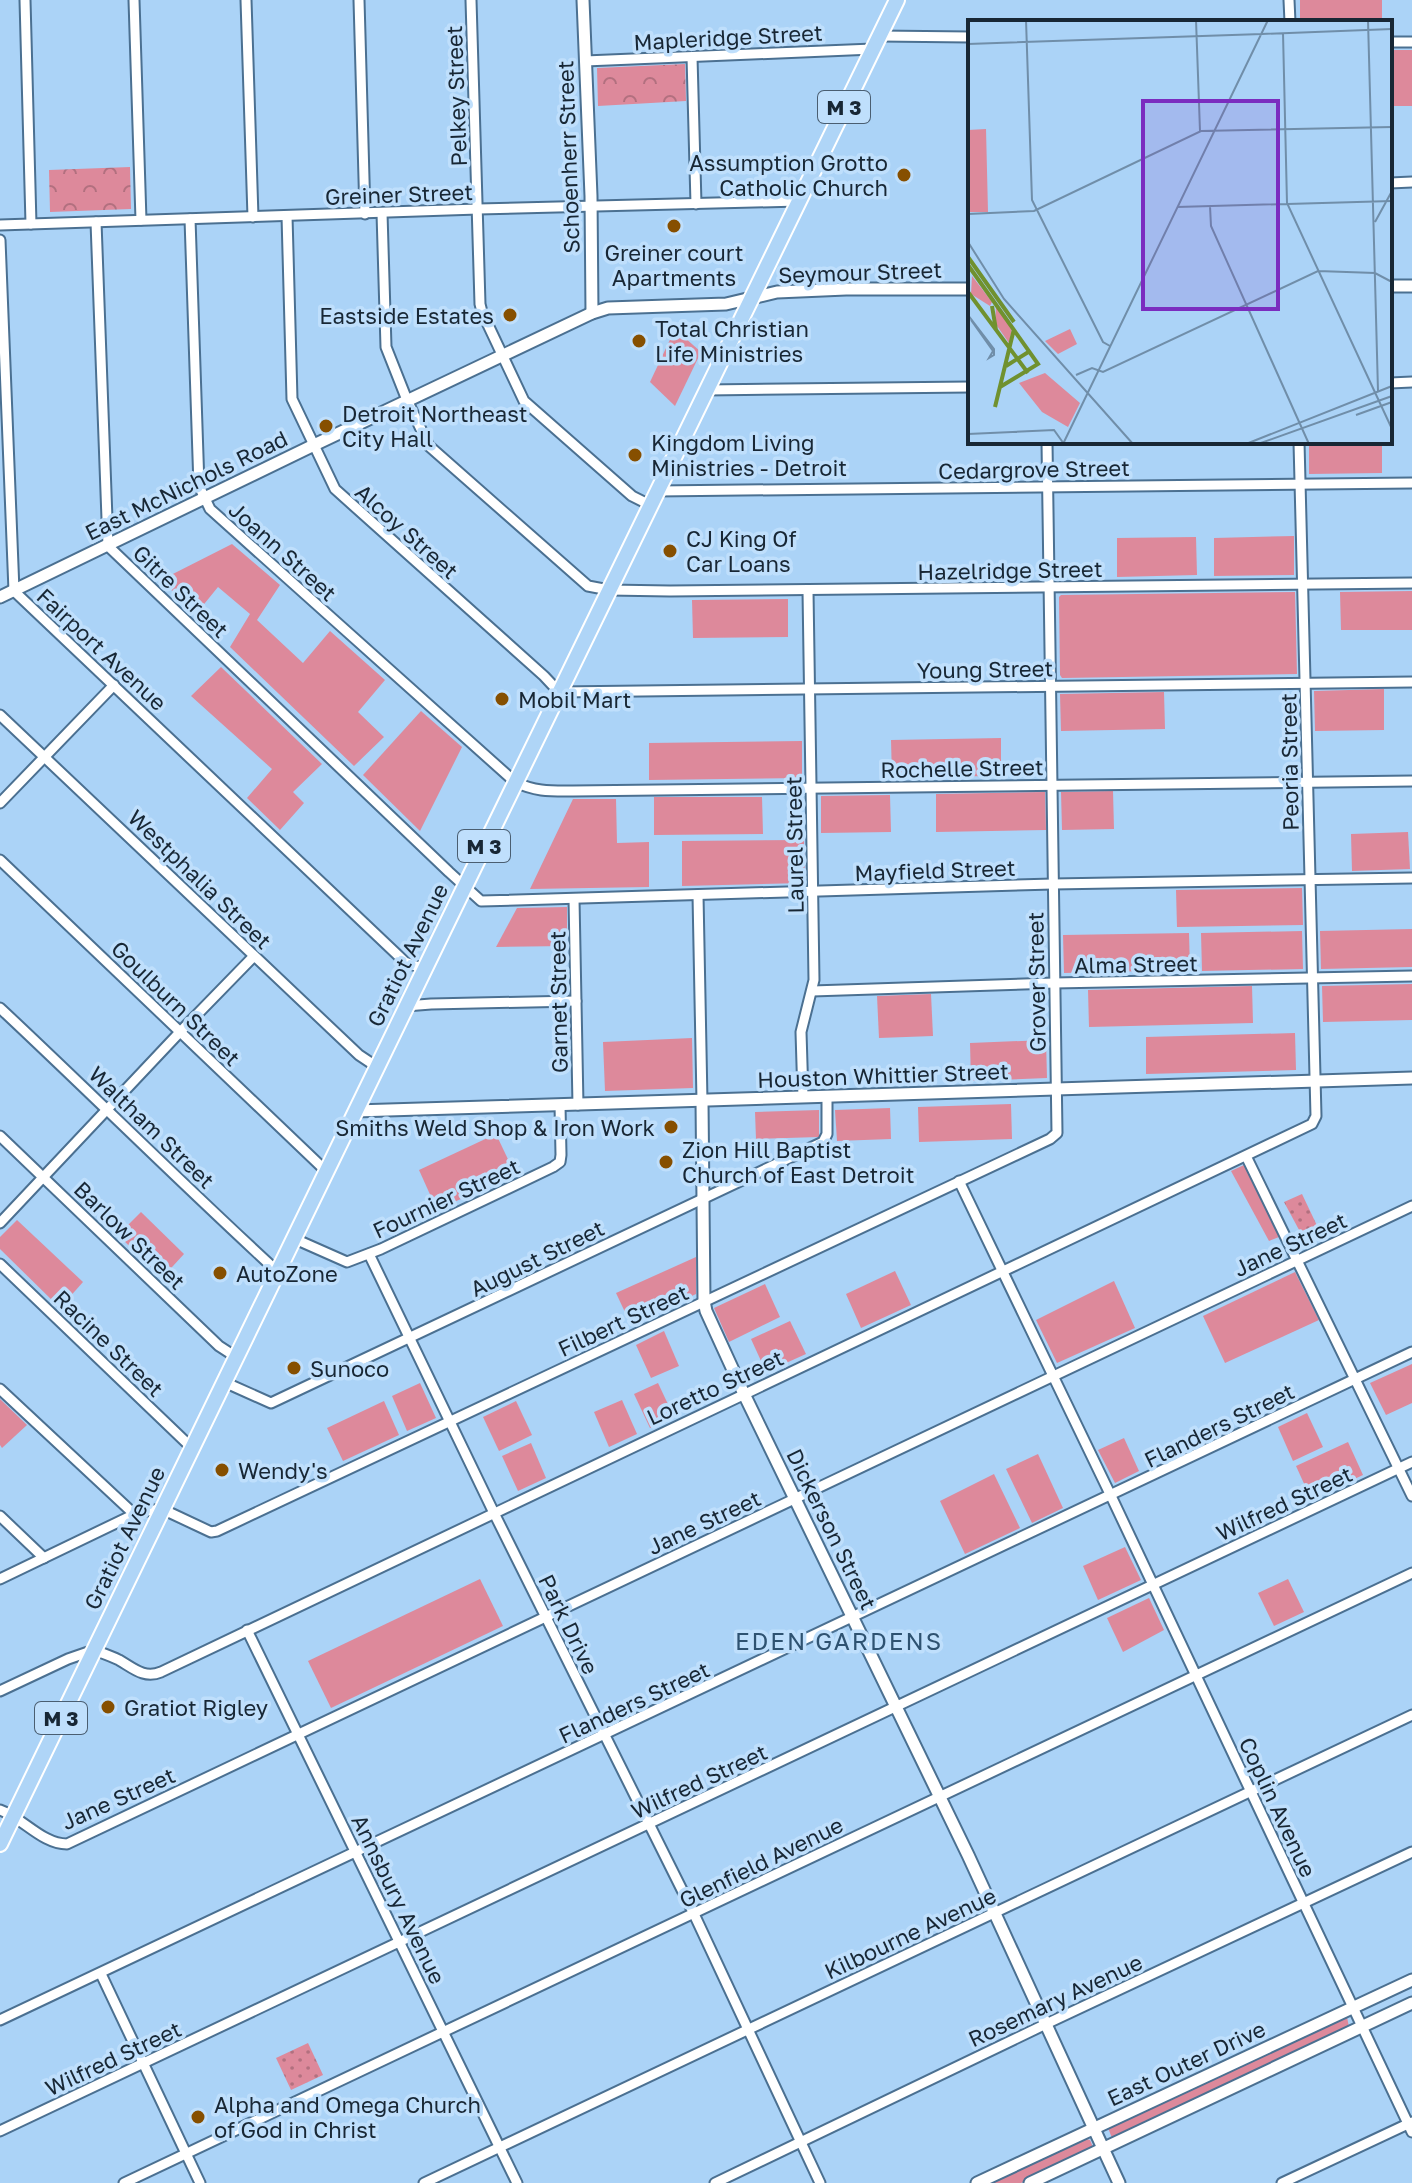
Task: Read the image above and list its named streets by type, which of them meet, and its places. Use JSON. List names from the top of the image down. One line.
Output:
{"streets":{"main road":["M 3","Gratiot Avenue"],"street":["Mapleridge Street","Pelkey Street","Schoenherr Street","Greiner Street","Seymour Street","Cedargrove Street","East McNichols Road","Alcoy Street","Joann Street","Hazelridge Street","Gitre Street","Fairport Avenue","Young Street","Peoria Street","Rochelle Street","Laurel Street","Mayfield Street","Westphalia Street","Alma Street","Grover Street","Garnet Street","Goulburn Street","Houston Whittier Street","Waltham Street","Fournier Street","Barlow Street","Jane Street","August Street","Filbert Street","Racine Street","Loretto Street","Flanders Street","Wilfred Street","Dickerson Street","Park Drive","Coplin Avenue","Glenfield Avenue","Annsbury Avenue","Kilbourne Avenue","Rosemary Avenue","East Outer Drive"]},"crossings":[["Mapleridge Street","Schoenherr Street"],["Mapleridge Street","Gratiot Avenue"],["Pelkey Street","Greiner Street"],["Pelkey Street","East McNichols Road"],["Pelkey Street","Gratiot Avenue"],["Schoenherr Street","Greiner Street"],["Schoenherr Street","East McNichols Road"],["Greiner Street","Alcoy Street"],["Greiner Street","Joann Street"],["Greiner Street","Gitre Street"],["Greiner Street","Gratiot Avenue"],["Seymour Street","East McNichols Road"],["Seymour Street","Gratiot Avenue"],["Cedargrove Street","Peoria Street"],["Cedargrove Street","Gratiot Avenue"],["Cedargrove Street","Grover Street"],["East McNichols Road","Alcoy Street"],["East McNichols Road","Joann Street"],["East McNichols Road","Gitre Street"],["East McNichols Road","Fairport Avenue"],["East McNichols Road","Gratiot Avenue"],["Alcoy Street","Young Street"],["Alcoy Street","Gratiot Avenue"],["Joann Street","Rochelle Street"],["Joann Street","Gratiot Avenue"],["Hazelridge Street","Peoria Street"],["Hazelridge Street","Laurel Street"],["Hazelridge Street","Gratiot Avenue"],["Hazelridge Street","Grover Street"],["Gitre Street","Mayfield Street"],["Gitre Street","Gratiot Avenue"],["Fairport Avenue","Gratiot Avenue"],["Young Street","Peoria Street"],["Young Street","Laurel Street"],["Young Street","Gratiot Avenue"],["Young Street","Grover Street"],["Peoria Street","Rochelle Street"],["Peoria Street","Mayfield Street"],["Peoria Street","Alma Street"],["Peoria Street","Houston Whittier Street"],["Peoria Street","Loretto Street"],["Rochelle Street","Laurel Street"],["Rochelle Street","Gratiot Avenue"],["Rochelle Street","Grover Street"],["Laurel Street","Mayfield Street"],["Laurel Street","Alma Street"],["Laurel Street","Houston Whittier Street"],["Mayfield Street","Gratiot Avenue"],["Mayfield Street","Grover Street"],["Mayfield Street","Garnet Street"],["Mayfield Street","Dickerson Street"],["Westphalia Street","Gratiot Avenue"],["Gratiot Avenue","Goulburn Street"],["Gratiot Avenue","Houston Whittier Street"],["Gratiot Avenue","Waltham Street"],["Gratiot Avenue","Fournier Street"],["Gratiot Avenue","Barlow Street"],["Gratiot Avenue","Jane Street"],["Gratiot Avenue","August Street"],["Gratiot Avenue","Filbert Street"],["Gratiot Avenue","Racine Street"],["Gratiot Avenue","Loretto Street"],["Alma Street","Grover Street"],["Grover Street","Houston Whittier Street"],["Grover Street","Filbert Street"],["Garnet Street","Houston Whittier Street"],["Houston Whittier Street","Fournier Street"],["Houston Whittier Street","August Street"],["Houston Whittier Street","Filbert Street"],["Houston Whittier Street","Loretto Street"],["Houston Whittier Street","Dickerson Street"],["Fournier Street","Park Drive"],["Jane Street","Dickerson Street"],["Jane Street","Park Drive"],["Jane Street","Coplin Avenue"],["Jane Street","Annsbury Avenue"],["August Street","Dickerson Street"],["August Street","Park Drive"],["Filbert Street","Dickerson Street"],["Filbert Street","Park Drive"],["Loretto Street","Dickerson Street"],["Loretto Street","Park Drive"],["Loretto Street","Annsbury Avenue"],["Flanders Street","Dickerson Street"],["Flanders Street","Park Drive"],["Flanders Street","Coplin Avenue"],["Flanders Street","Annsbury Avenue"],["Wilfred Street","Dickerson Street"],["Wilfred Street","Park Drive"],["Wilfred Street","Coplin Avenue"],["Wilfred Street","Annsbury Avenue"],["Dickerson Street","Glenfield Avenue"],["Dickerson Street","Kilbourne Avenue"],["Dickerson Street","Rosemary Avenue"],["Dickerson Street","East Outer Drive"],["Park Drive","Glenfield Avenue"],["Park Drive","Kilbourne Avenue"],["Park Drive","Rosemary Avenue"],["Coplin Avenue","Glenfield Avenue"],["Coplin Avenue","Kilbourne Avenue"],["Coplin Avenue","Rosemary Avenue"],["Coplin Avenue","East Outer Drive"],["Glenfield Avenue","Annsbury Avenue"],["Annsbury Avenue","Kilbourne Avenue"]],"districts":["EDEN GARDENS"],"places":["Assumption Grotto Catholic Church","Greiner court Apartments","Eastside Estates","Total Christian Life Ministries","Detroit Northeast City Hall","Kingdom Living Ministries - Detroit","CJ King Of Car Loans","Mobil Mart","Smiths Weld Shop & Iron Work","Zion Hill Baptist Church of East Detroit","AutoZone","Sunoco","Wendy's","Gratiot Rigley","Alpha and Omega Church of God in Christ"]}
